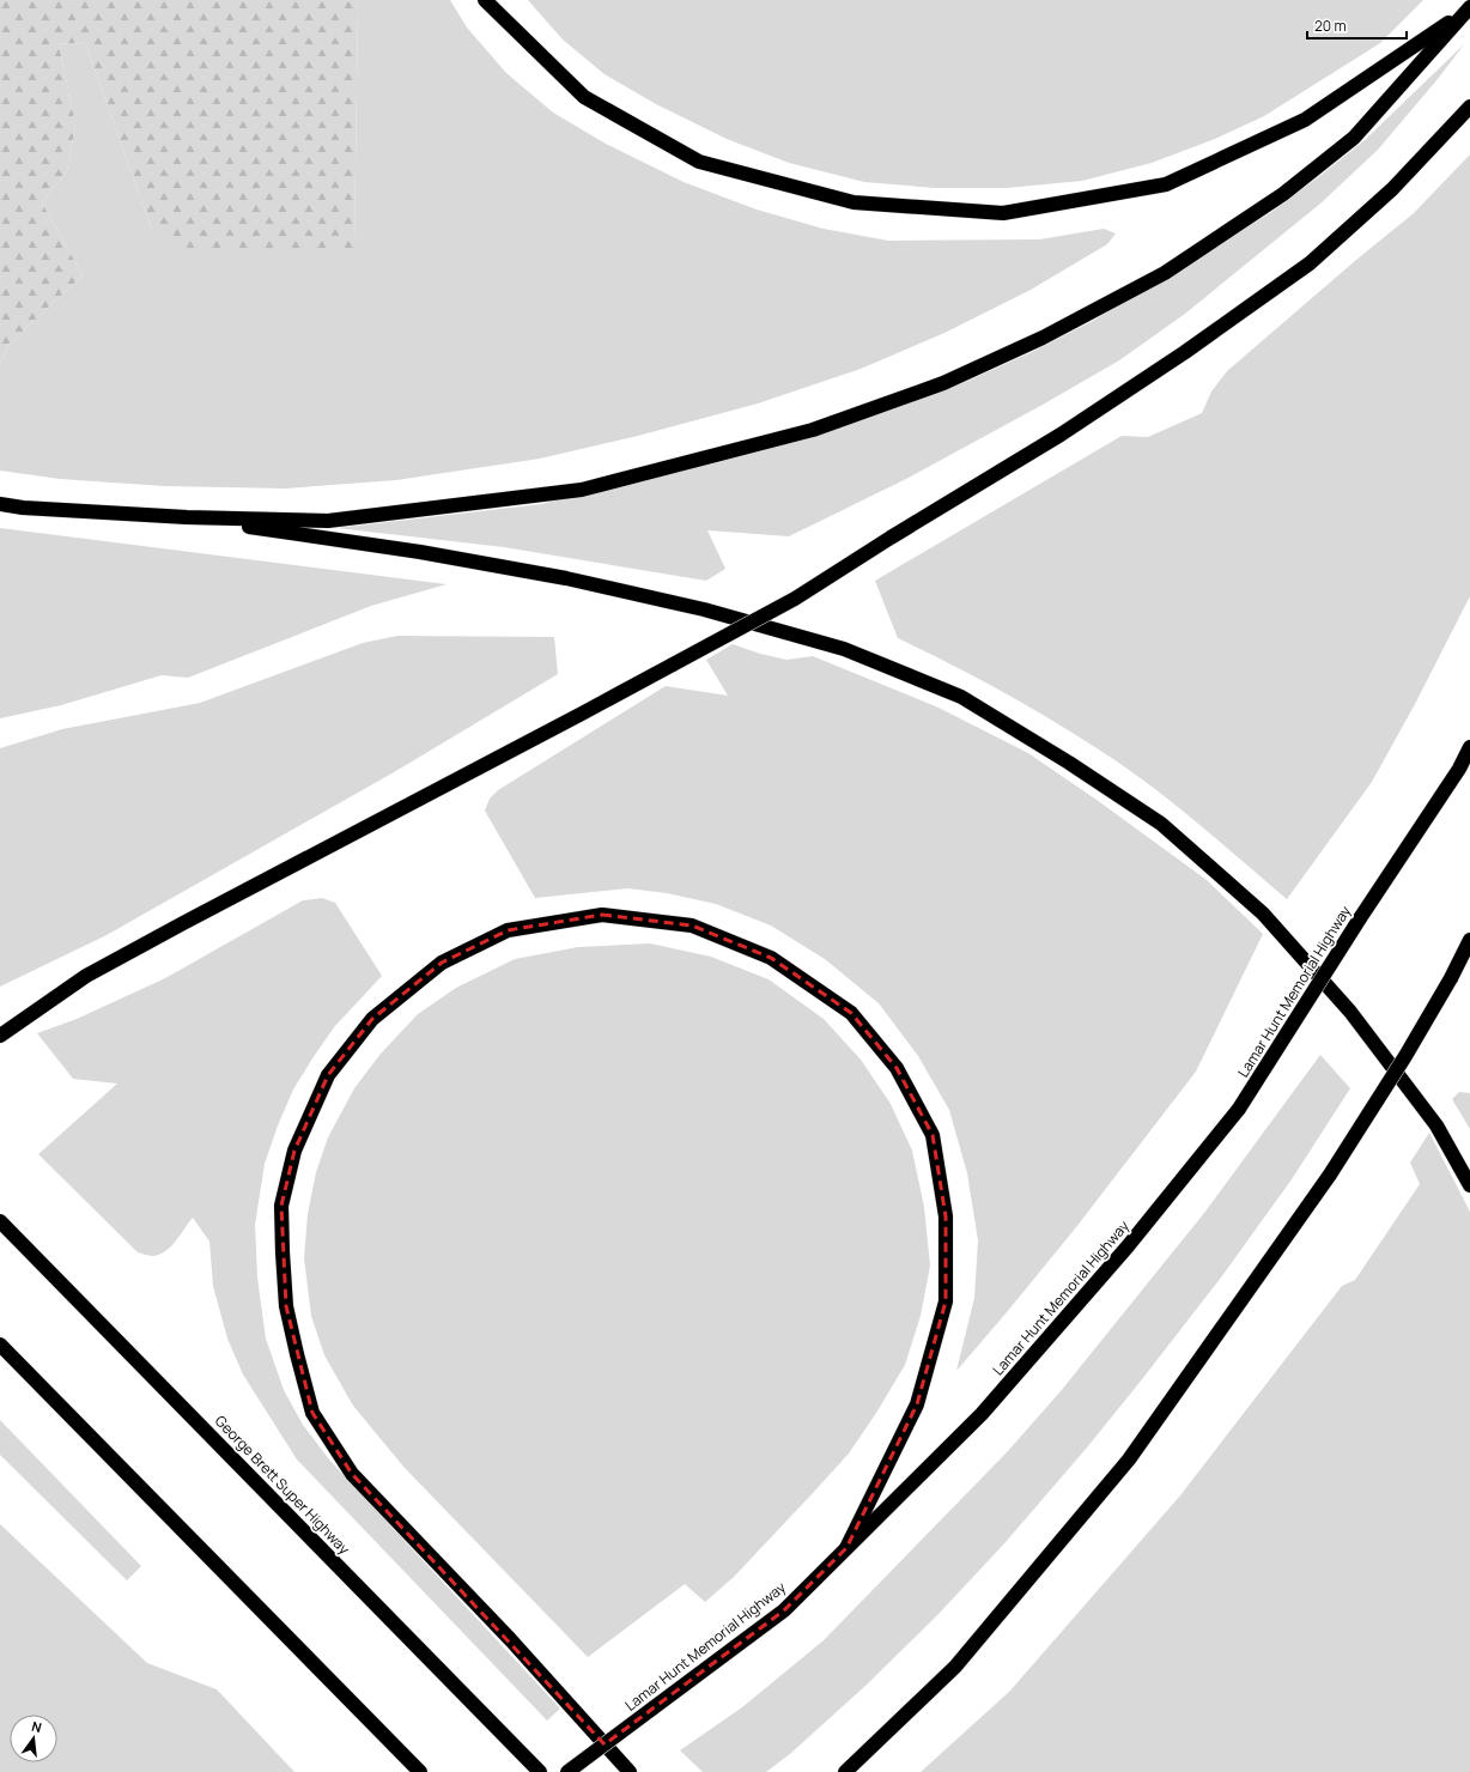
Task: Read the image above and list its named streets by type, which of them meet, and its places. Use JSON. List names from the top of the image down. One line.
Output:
{"streets":{"highway":["Lamar Hunt Memorial Highway","George Brett Super Highway"]},"scale_bar":"20 m","north":"top"}
